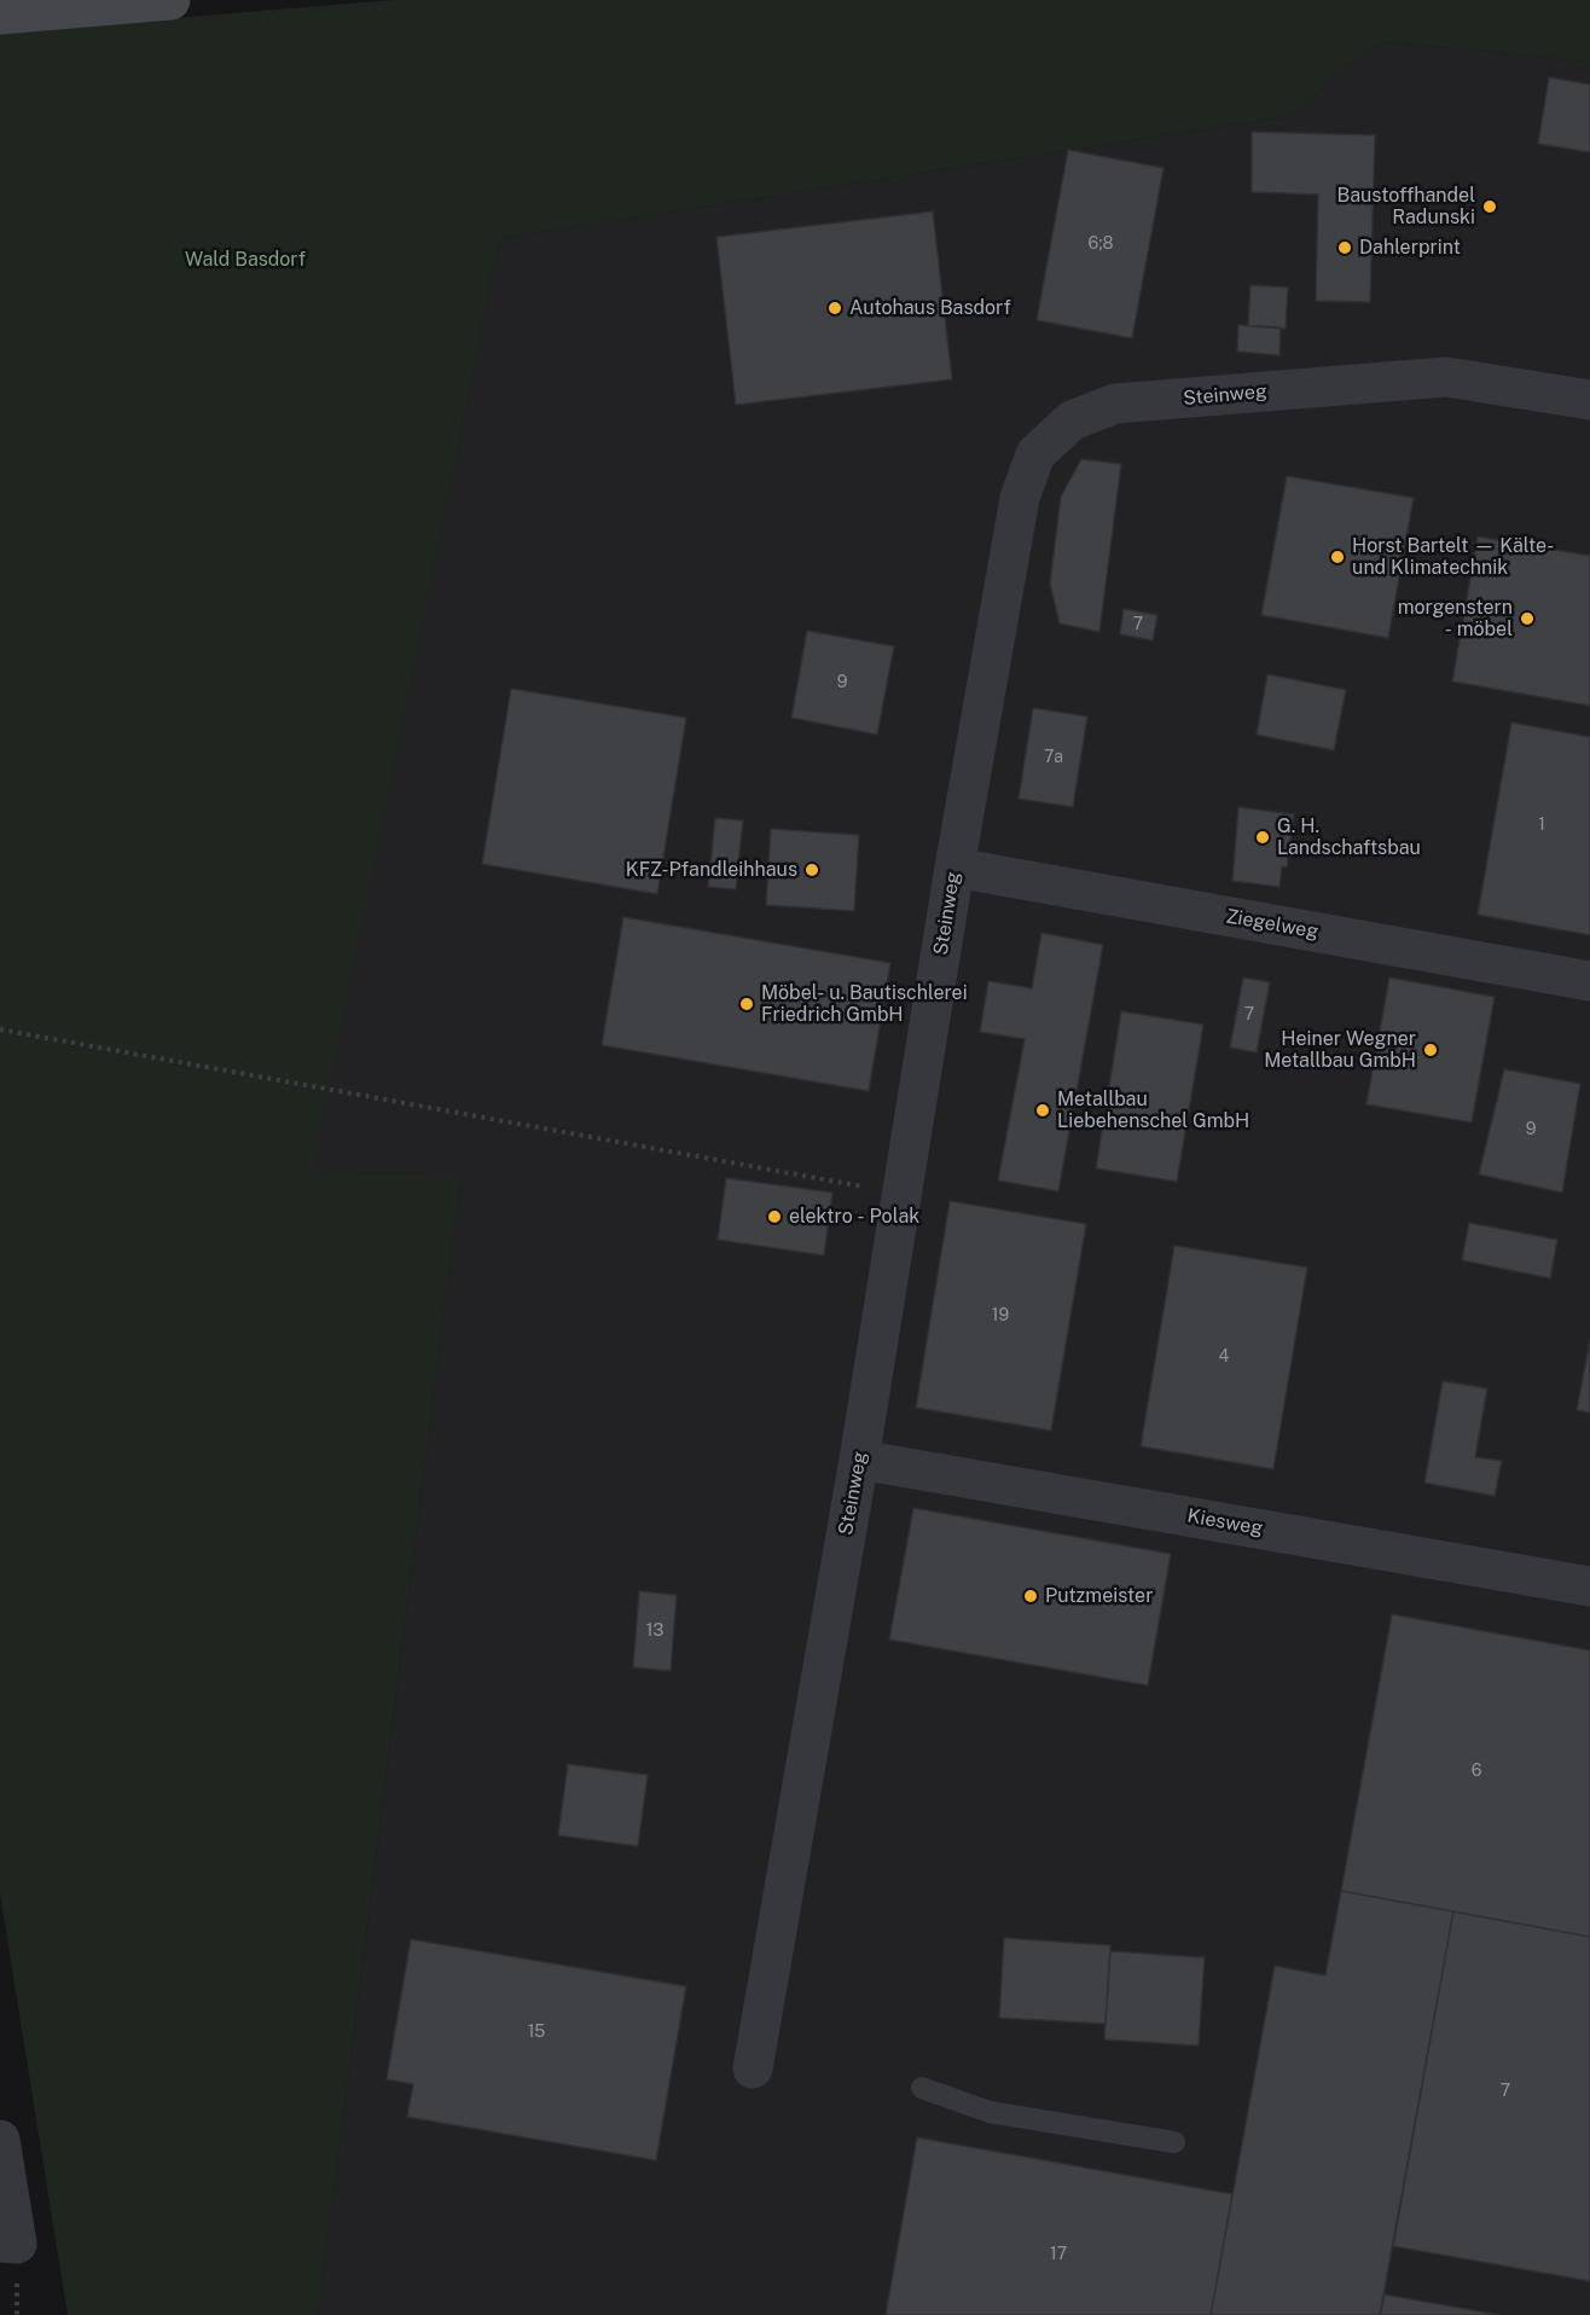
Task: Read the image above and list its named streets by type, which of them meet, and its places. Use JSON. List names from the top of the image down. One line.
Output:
{"streets":{"street":["Steinweg","Ziegelweg","Kiesweg"]},"crossings":[["Steinweg","Ziegelweg"],["Steinweg","Kiesweg"]],"parks":["Wald Basdorf"],"places":["Baustoffhandel Radunski","Dahlerprint","Autohaus Basdorf","Horst Bartelt — Kälte- und Klimatechnik","morgenstern - möbel","G. H. Landschaftsbau","KFZ-Pfandleihhaus","Möbel- u. Bautischlerei Friedrich GmbH","Heiner Wegner Metallbau GmbH","Metallbau Liebehenschel GmbH","elektro - Polak","Putzmeister"],"house_numbers":["6;8","7","9","7a","1","7","9","19","4","13","6","15","7","17"]}
